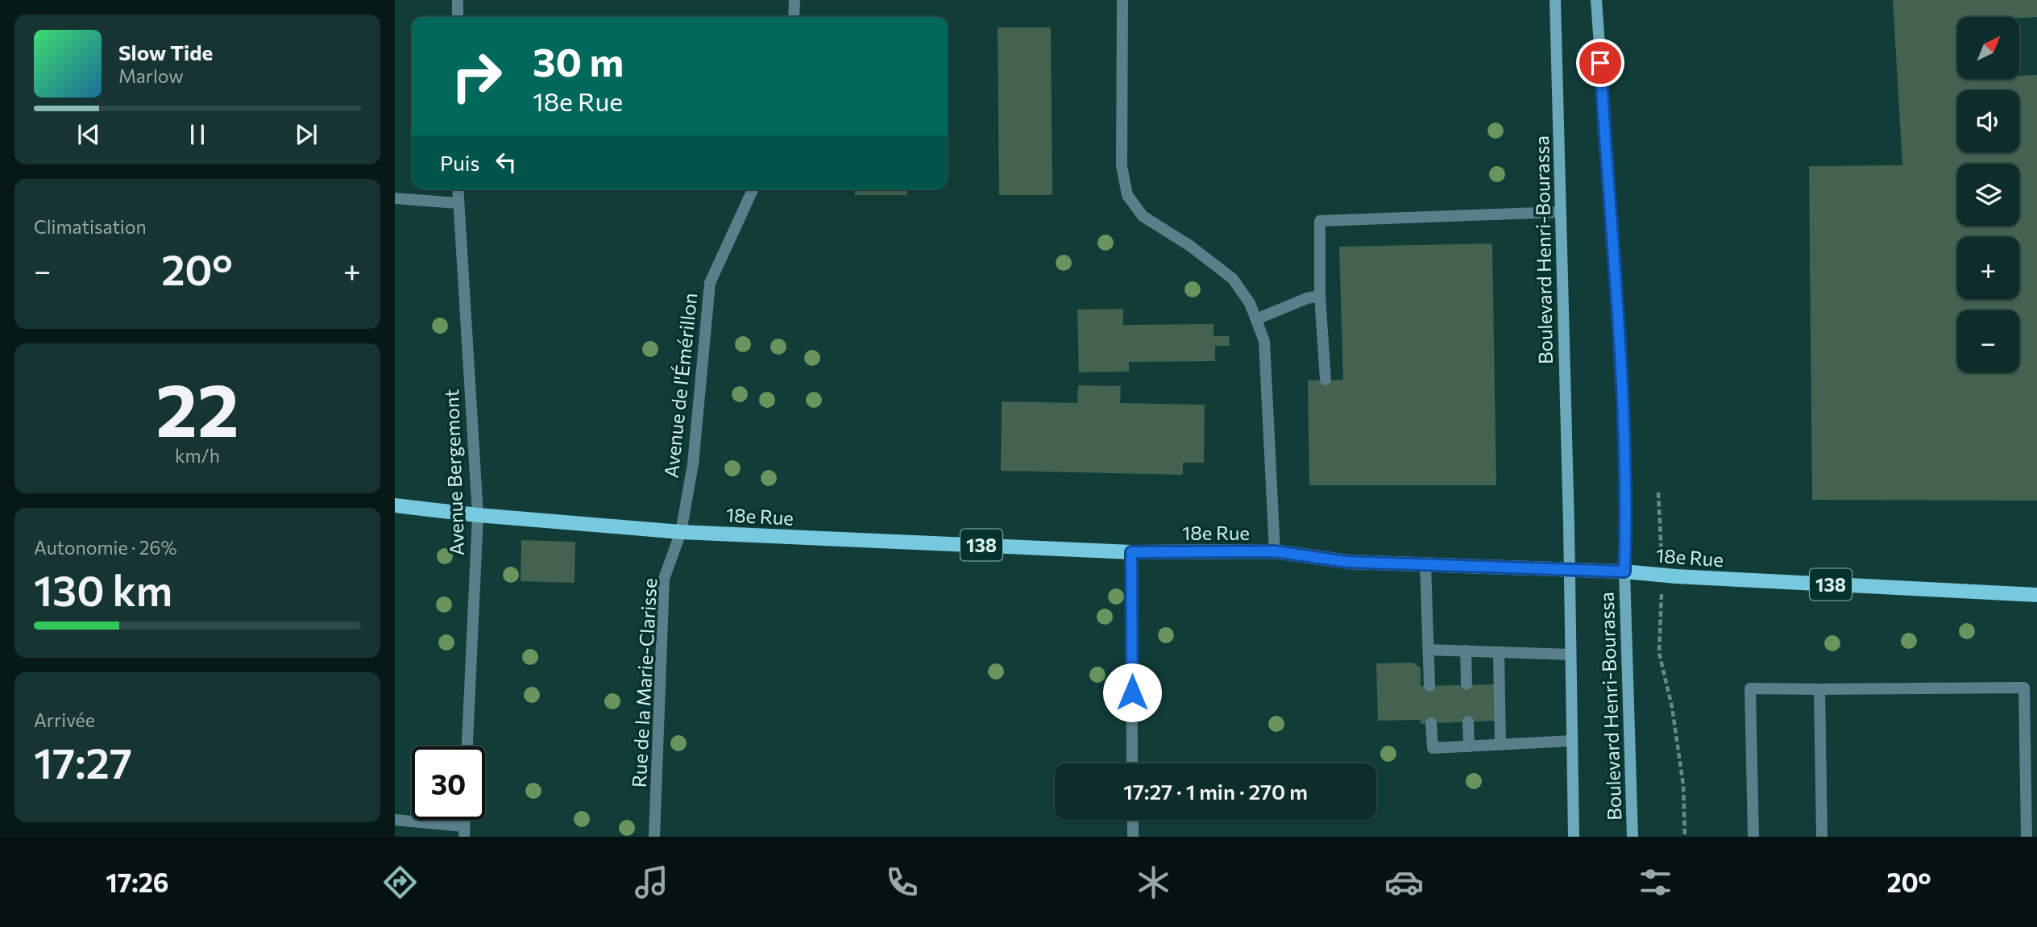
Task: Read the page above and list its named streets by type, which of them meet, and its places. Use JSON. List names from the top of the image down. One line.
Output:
{"streets":{"main road":["Boulevard Henri-Bourassa","18e Rue","138"],"street":["Avenue de l'Émérillon","Avenue Bergemont","Rue de la Marie-Clarisse"]},"crossings":[["Boulevard Henri-Bourassa","18e Rue"],["Avenue de l'Émérillon","18e Rue"],["Avenue de l'Émérillon","Rue de la Marie-Clarisse"],["Avenue Bergemont","18e Rue"],["18e Rue","Rue de la Marie-Clarisse"]],"north":"top right","page":{"map_buttons":["+","−"],"turn":["30 m","18e Rue"],"song":["Slow Tide","Marlow"],"then":"Puis","tile":["Climatisation",["22","km/h"],["Autonomie · 26%","130 km"],["Arrivée","17:27"]],"heat":["−","20°","+"],"limit":"30","trip":"17:27 · 1 min · 270 m","tabs":["17:26","20°"]}}
